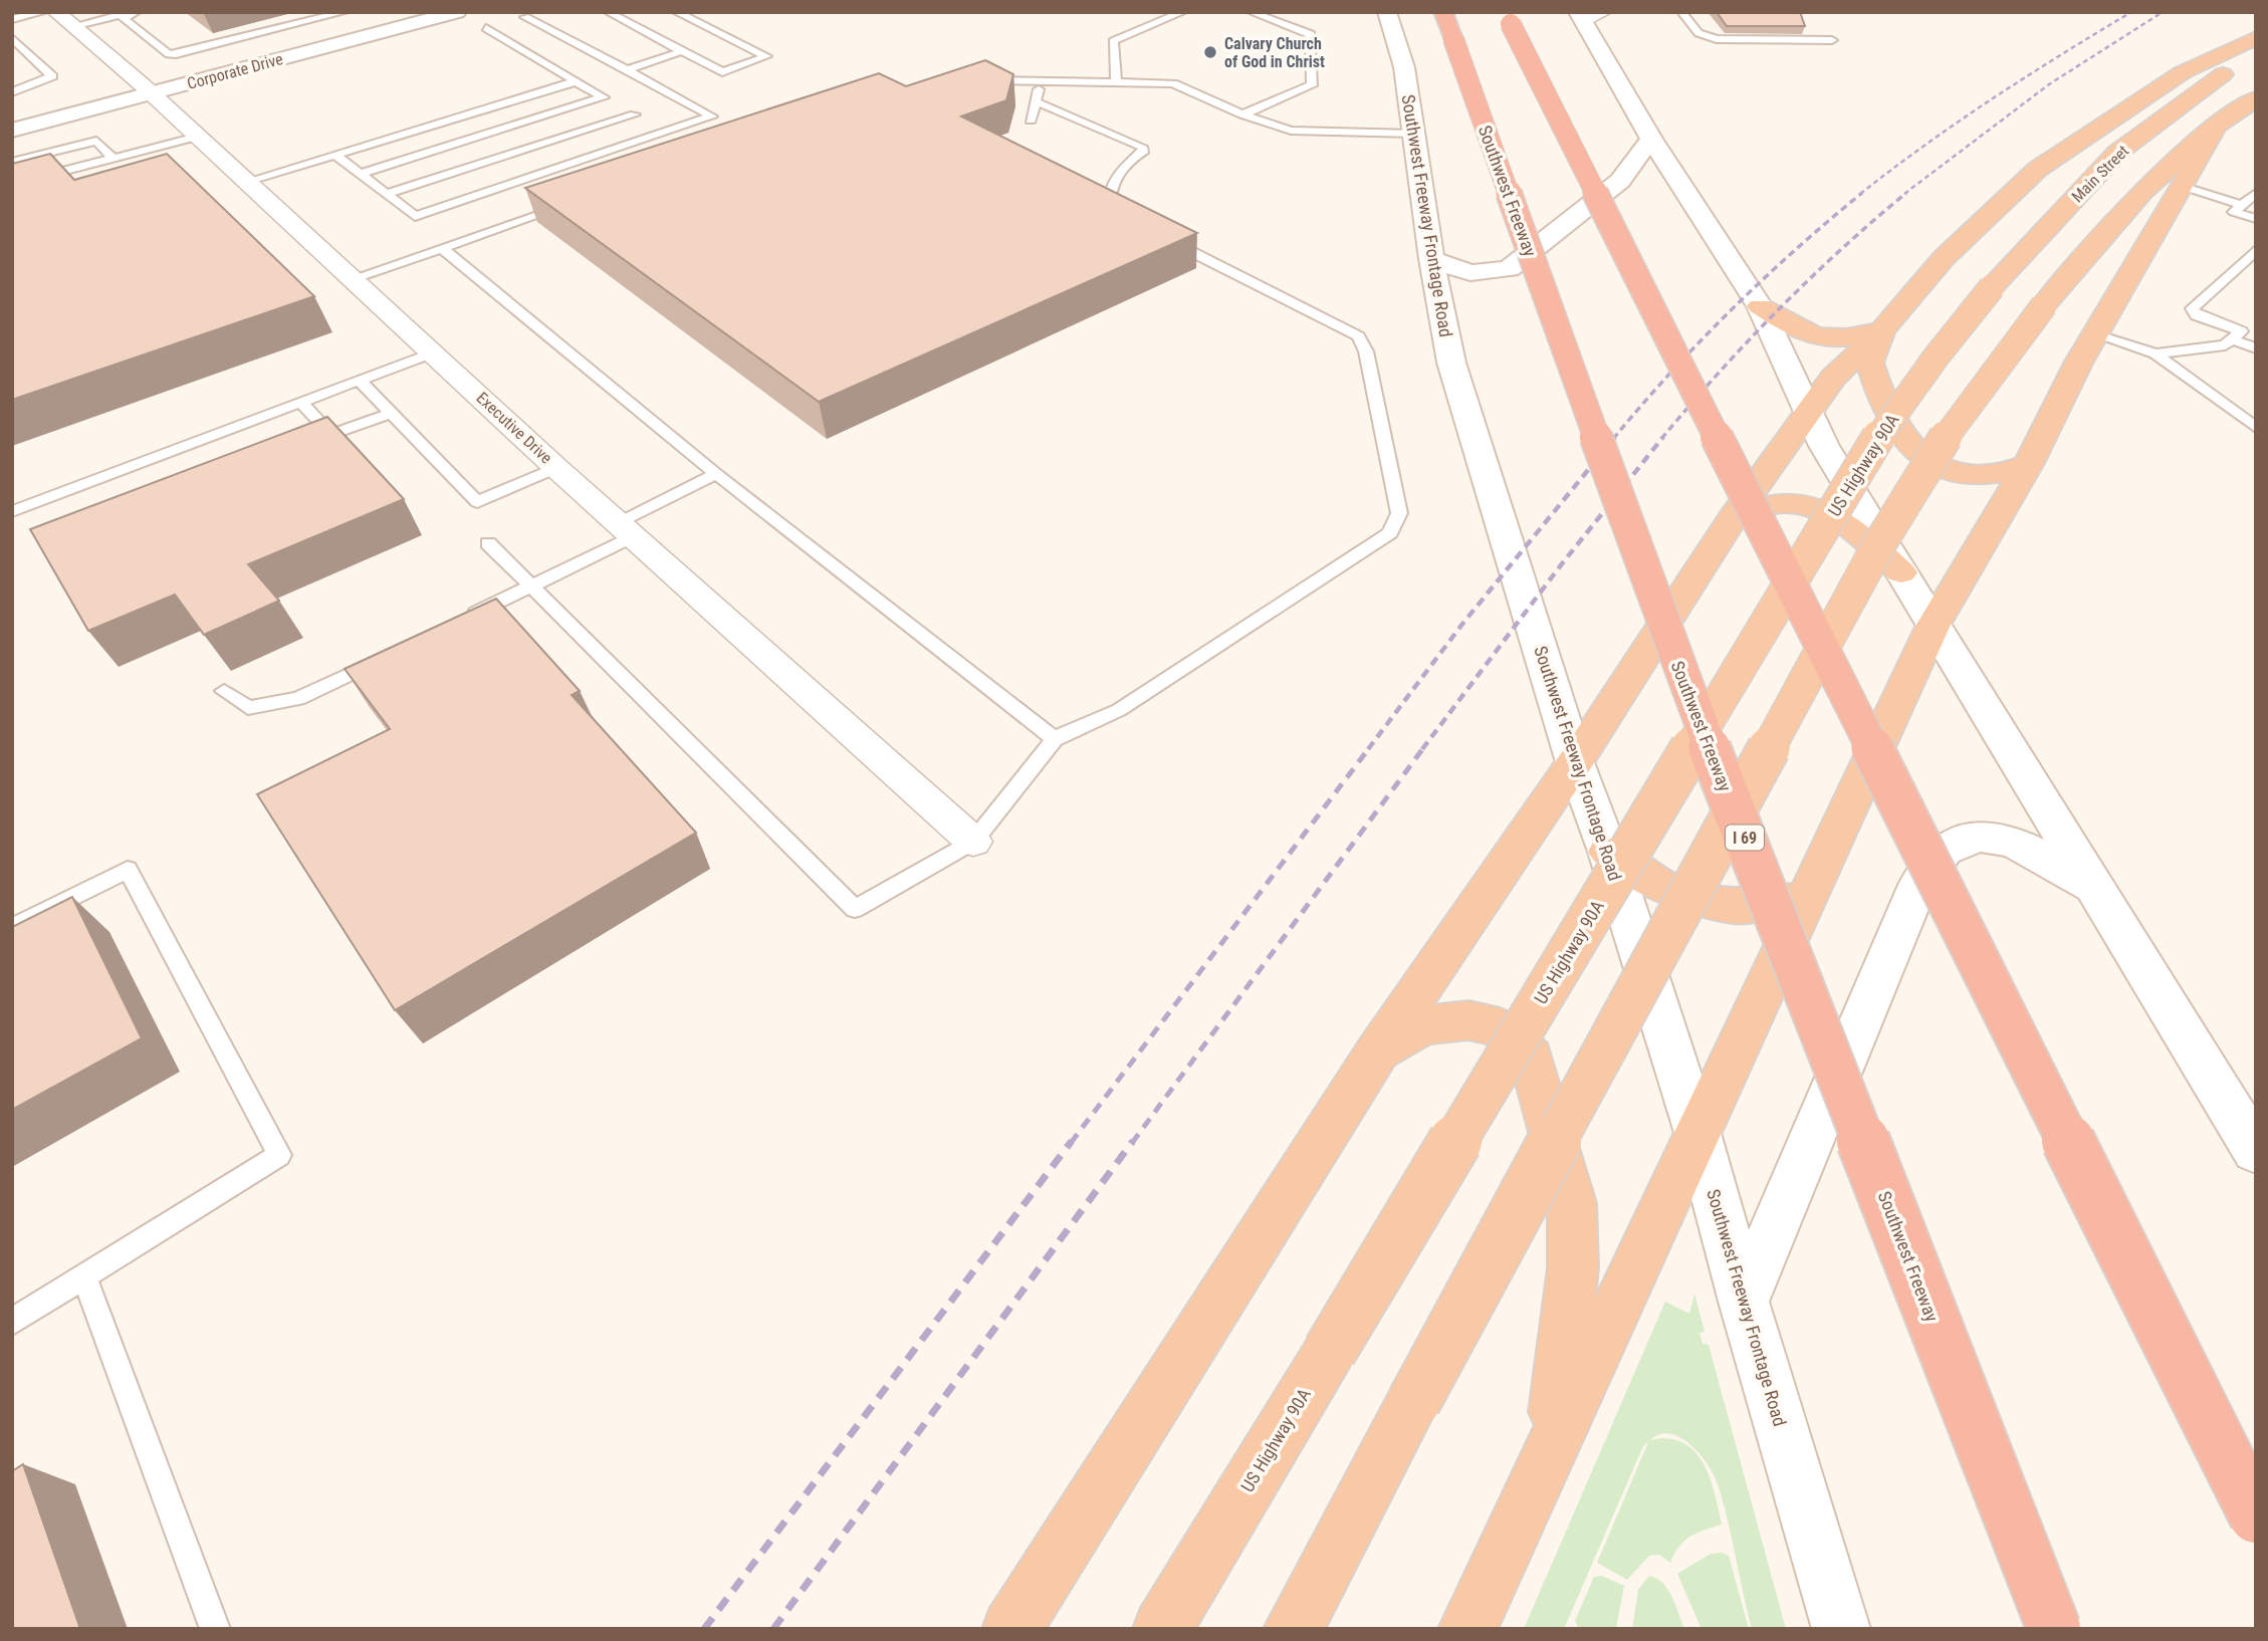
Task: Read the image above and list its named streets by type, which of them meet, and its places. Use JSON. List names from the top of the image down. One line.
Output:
{"streets":{"highway":["Main Street","Southwest Freeway","US Highway 90A","I 69"],"main road":["Corporate Drive","Southwest Freeway Frontage Road"],"street":["Executive Drive"]},"crossings":[["Corporate Drive","Executive Drive"],["Main Street","US Highway 90A"]],"places":["Calvary Church of God in Christ"]}
